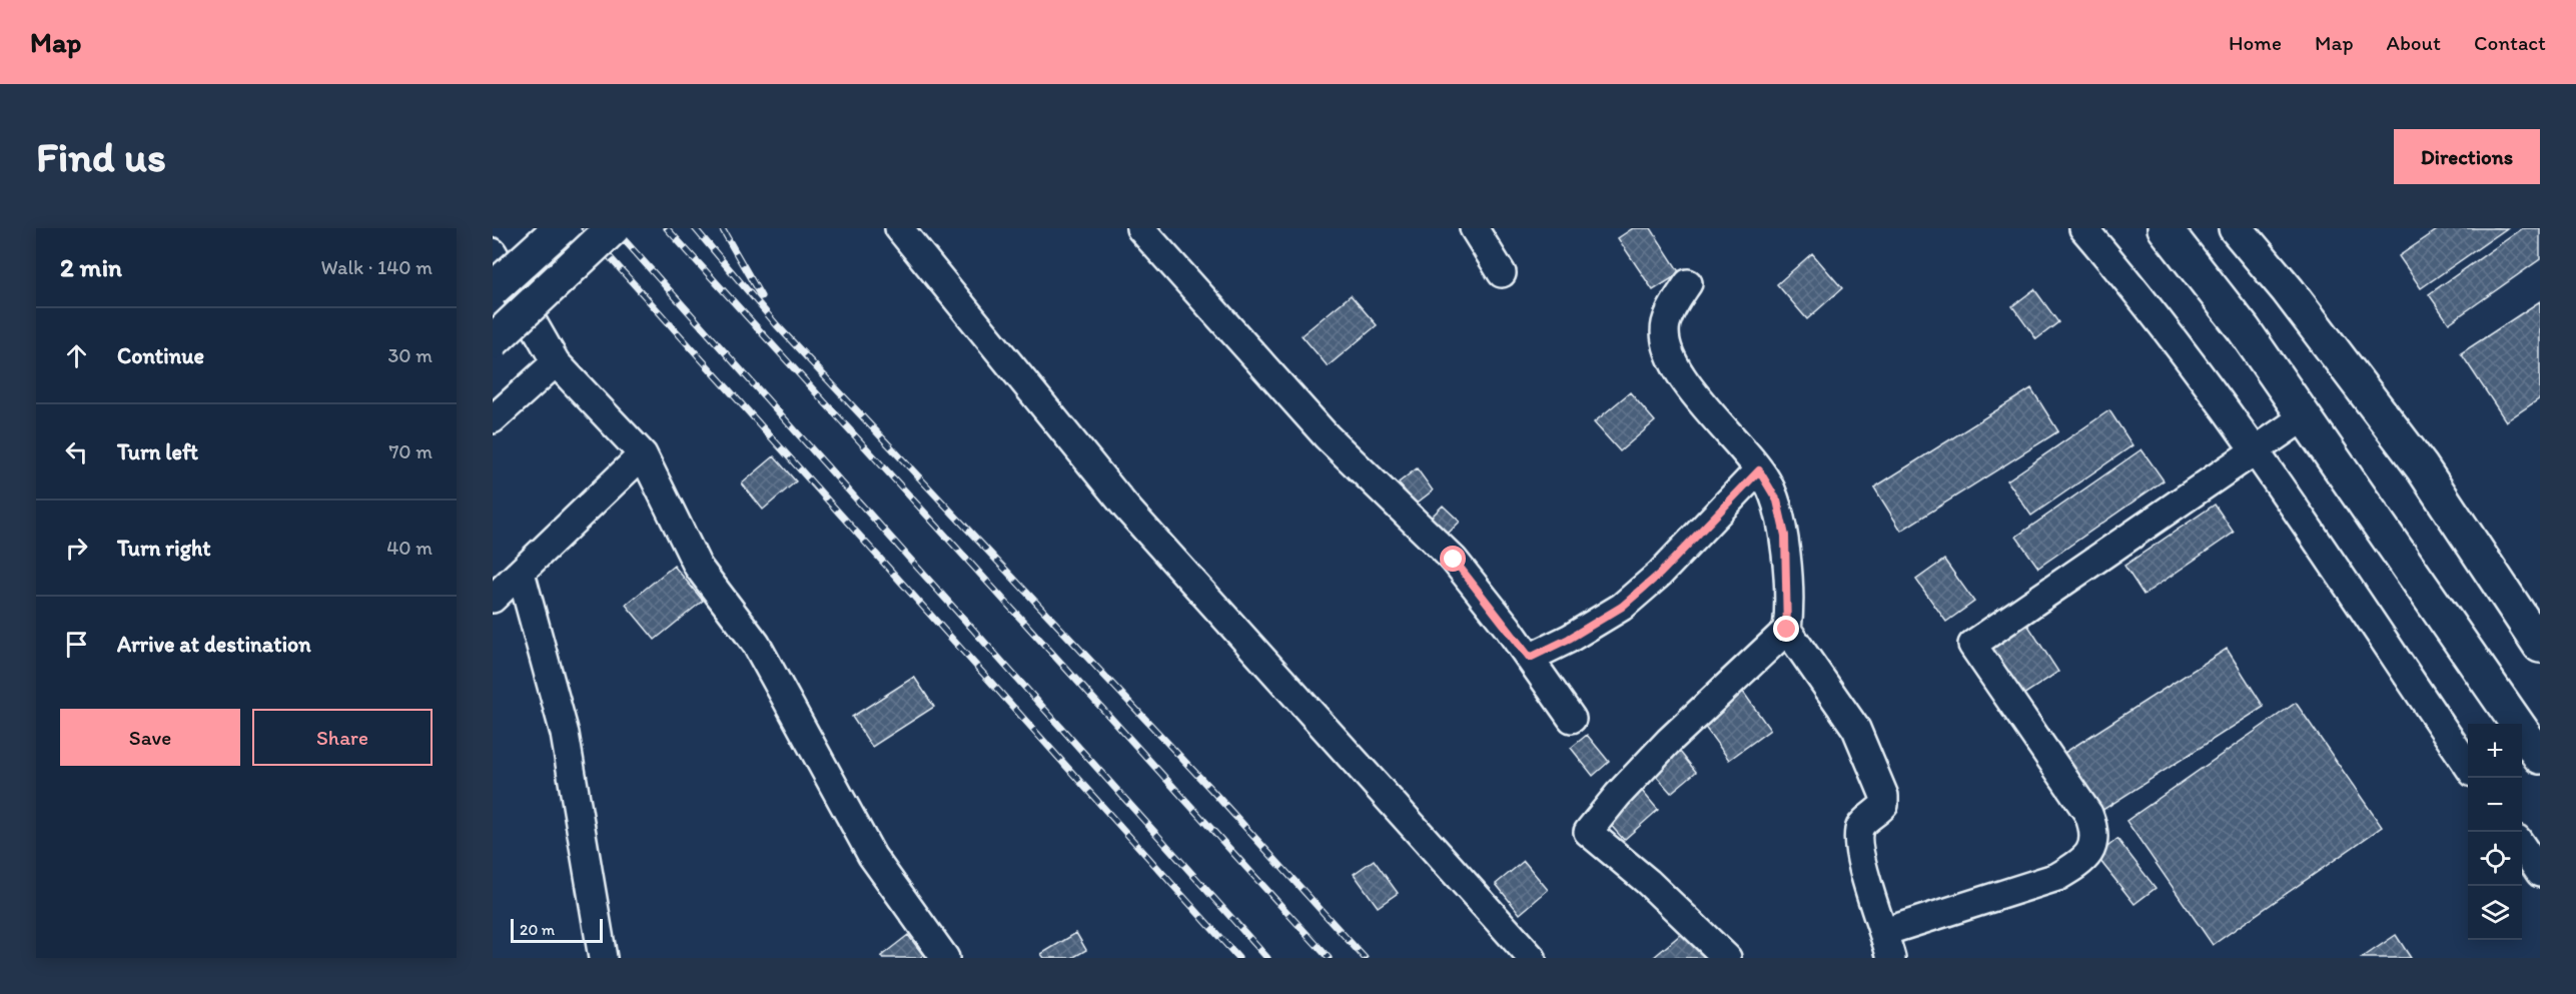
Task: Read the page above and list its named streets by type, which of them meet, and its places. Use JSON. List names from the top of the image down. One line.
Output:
{"scale_bar":"20 m","page":{"header":"Map","nav":["Home","Map","About","Contact"],"buttons":["Directions",["Save","Share"]],"title":"Find us","heading":["2 min","Walk · 140 m"],"list":[["Continue","30 m"],["Turn left","70 m"],["Turn right","40 m"],"Arrive at destination"],"map_buttons":["+","−"],"scale":"20 m"}}
